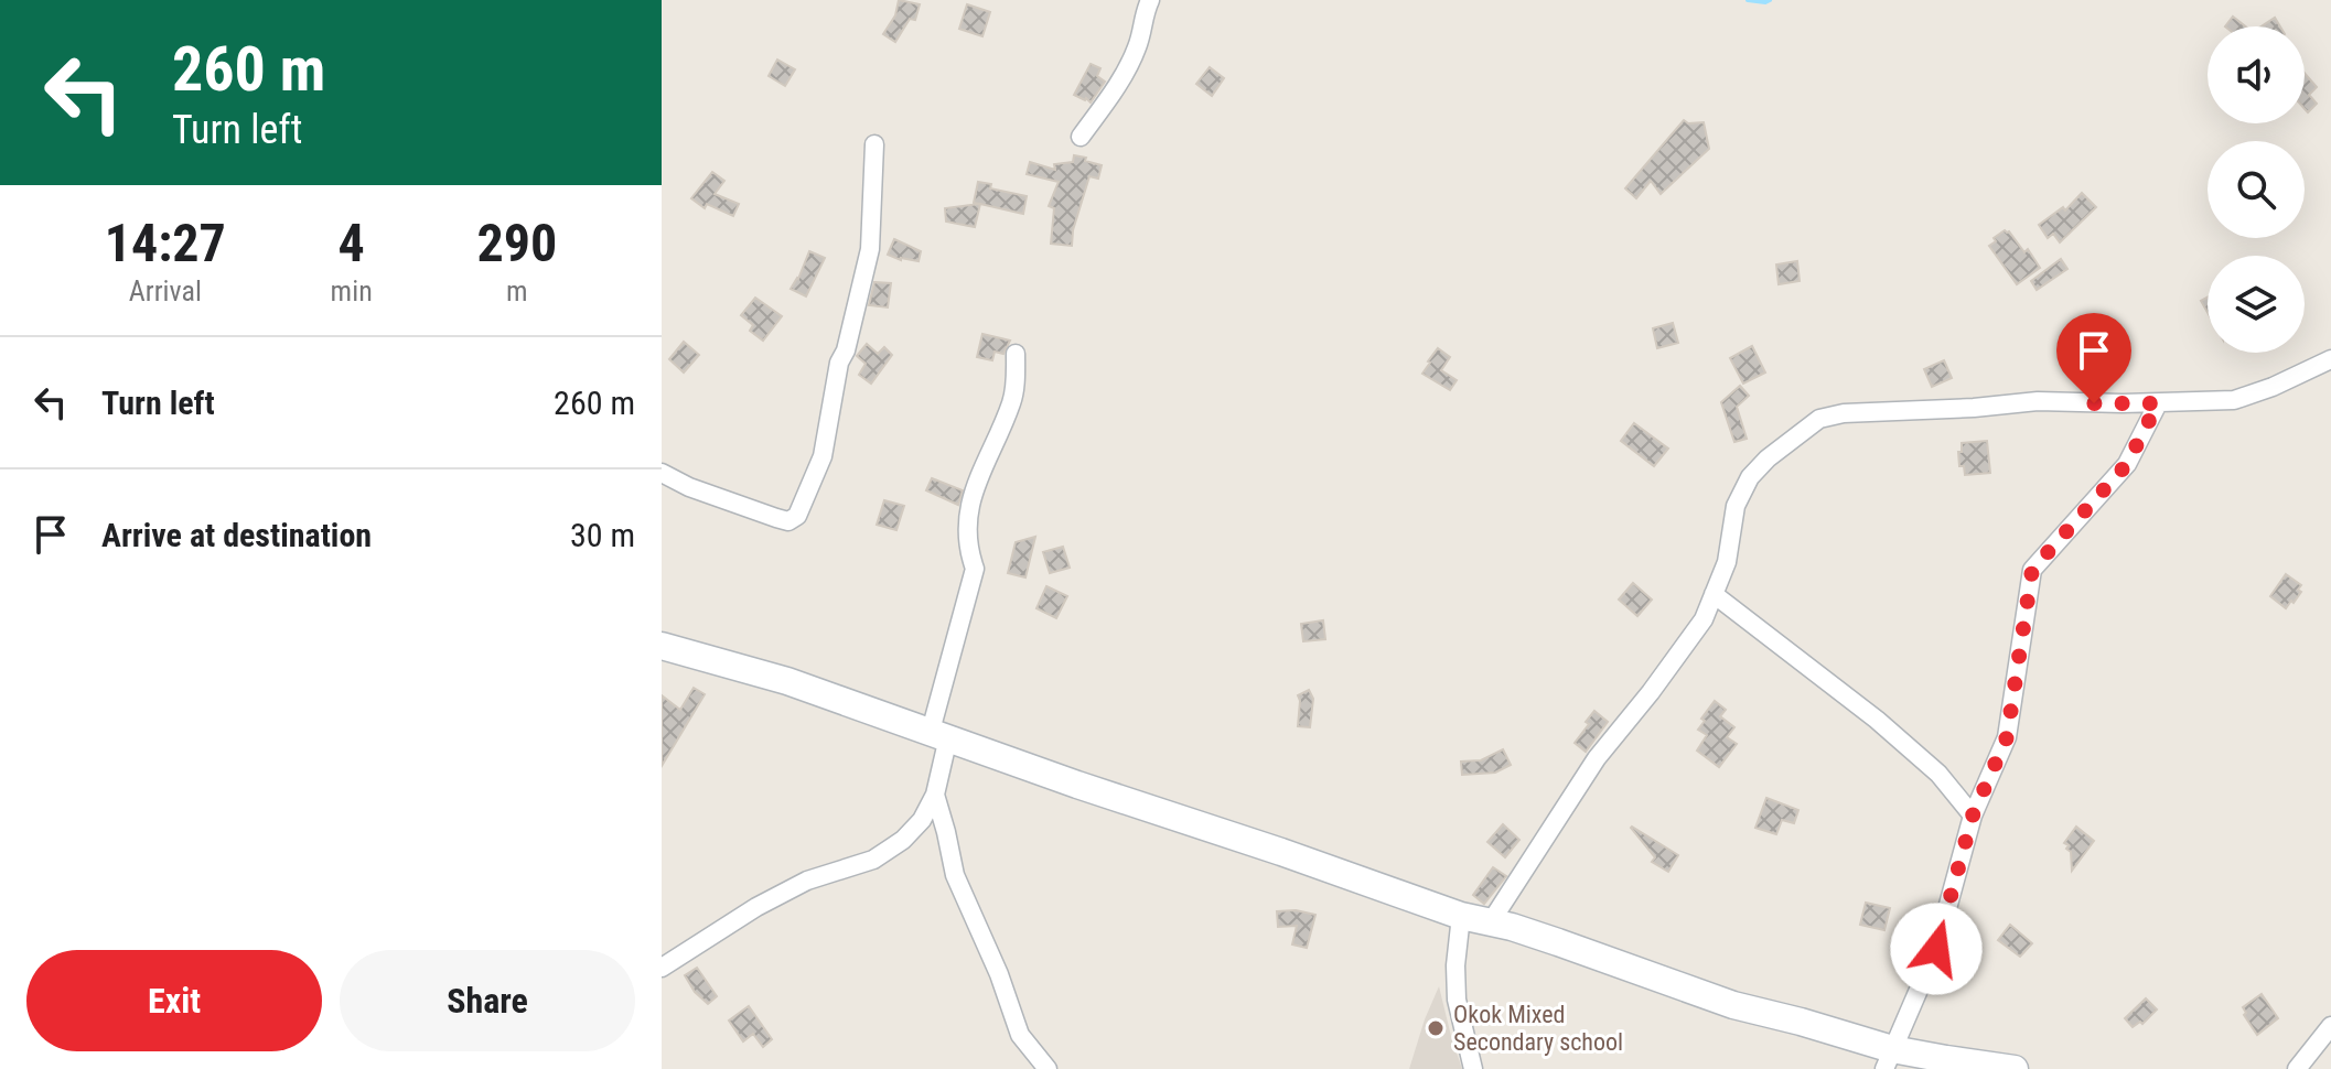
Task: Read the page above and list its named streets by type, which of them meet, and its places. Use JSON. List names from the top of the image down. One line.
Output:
{"places":["Okok Mixed Secondary school"],"page":{"turn":["260 m","Turn left"],"eta":["14:27","Arrival","4","min","290","m"],"list":[{"name":"Turn left","value":"260 m"},{"name":"Arrive at destination","value":"30 m"}],"buttons":["Exit","Share"]}}
